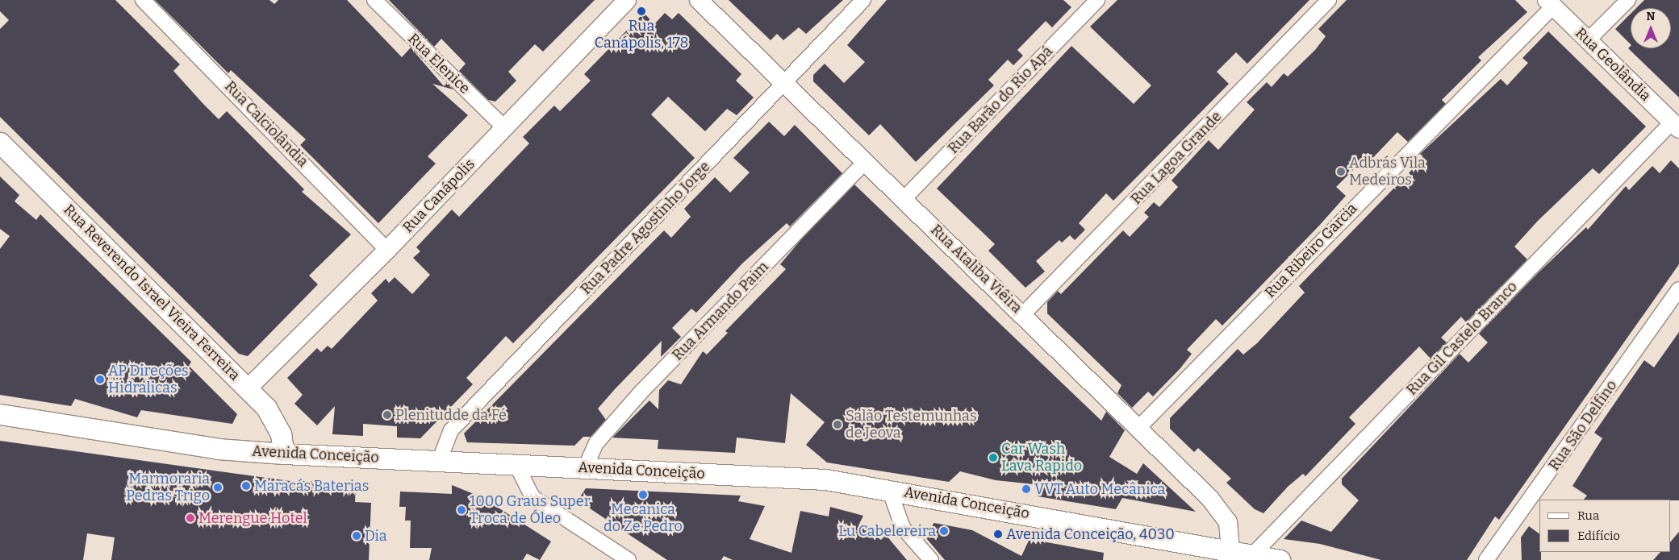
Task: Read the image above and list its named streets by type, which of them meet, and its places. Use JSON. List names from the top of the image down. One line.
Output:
{"streets":{"main road":["Rua Reverendo Israel Vieira Ferreira","Avenida Conceição"],"street":["Rua Elenice","Rua Geolândia","Rua Barão do Rio Apá","Rua Calciolândia","Rua Lagoa Grande","Rua Canápolis","Rua Padre Agostinho Jorge","Rua Ribeiro Garcia","Rua Ataliba Viêira","Rua Armando Paim","Rua Gil Castelo Branco","Rua São Delfino"]},"crossings":[["Rua Elenice","Rua Canápolis"],["Rua Geolândia","Rua Ribeiro Garcia"],["Rua Geolândia","Rua Gil Castelo Branco"],["Rua Barão do Rio Apá","Rua Ataliba Viêira"],["Rua Calciolândia","Rua Canápolis"],["Rua Lagoa Grande","Rua Ataliba Viêira"],["Rua Canápolis","Rua Reverendo Israel Vieira Ferreira"],["Rua Padre Agostinho Jorge","Rua Ataliba Viêira"],["Rua Padre Agostinho Jorge","Avenida Conceição"],["Rua Ribeiro Garcia","Rua Ataliba Viêira"],["Rua Ataliba Viêira","Rua Armando Paim"],["Rua Ataliba Viêira","Avenida Conceição"],["Rua Reverendo Israel Vieira Ferreira","Avenida Conceição"],["Rua Armando Paim","Avenida Conceição"],["Rua Gil Castelo Branco","Avenida Conceição"]],"places":["Rua Canápolis, 178","Adbrás Vila Medeiros","AP Direções Hidralicas","Plenitudde da Fé","Salão Testemunhas de Jeova","Car Wash Lava Rapido","Maracás Baterias","Marmoraria Pedras Trigo","VVT Auto Mecânica","Mecanica do Ze Pedro","1000 Graus Super Troca de Óleo","Merengue Hotel","Lu Cabelereira","Avenida Conceição, 4030","Dia"],"legend":["Rua","Edifício"],"north":"top"}
